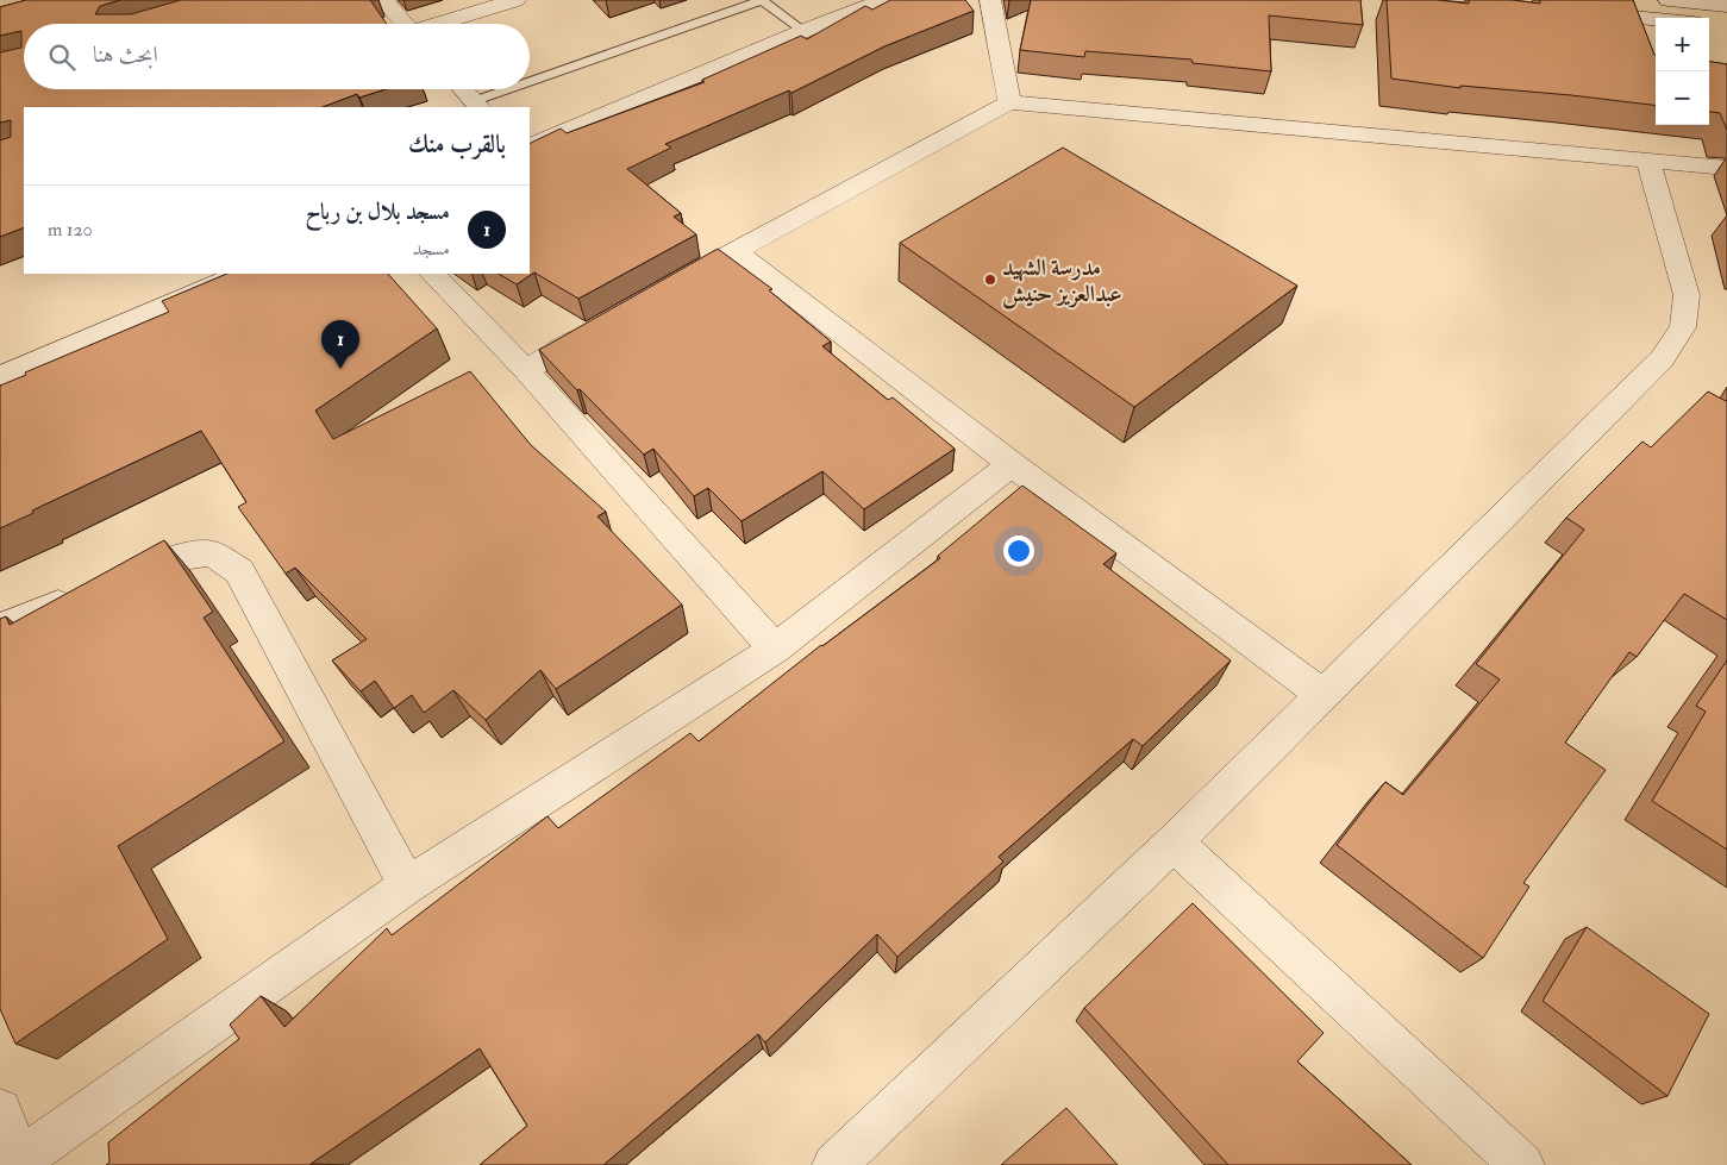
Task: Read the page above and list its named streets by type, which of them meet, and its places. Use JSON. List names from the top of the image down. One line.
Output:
{"places":["مدرسة الشهيد عبدالعزيز حنيش"],"page":{"map_buttons":["+","−"],"search":"ابحث هنا","heading":"بالقرب منك","list":[{"mark":"1","name":"مسجد بلال بن رباح","note":"مسجد","value":"120 m"}],"pins":"1"}}
